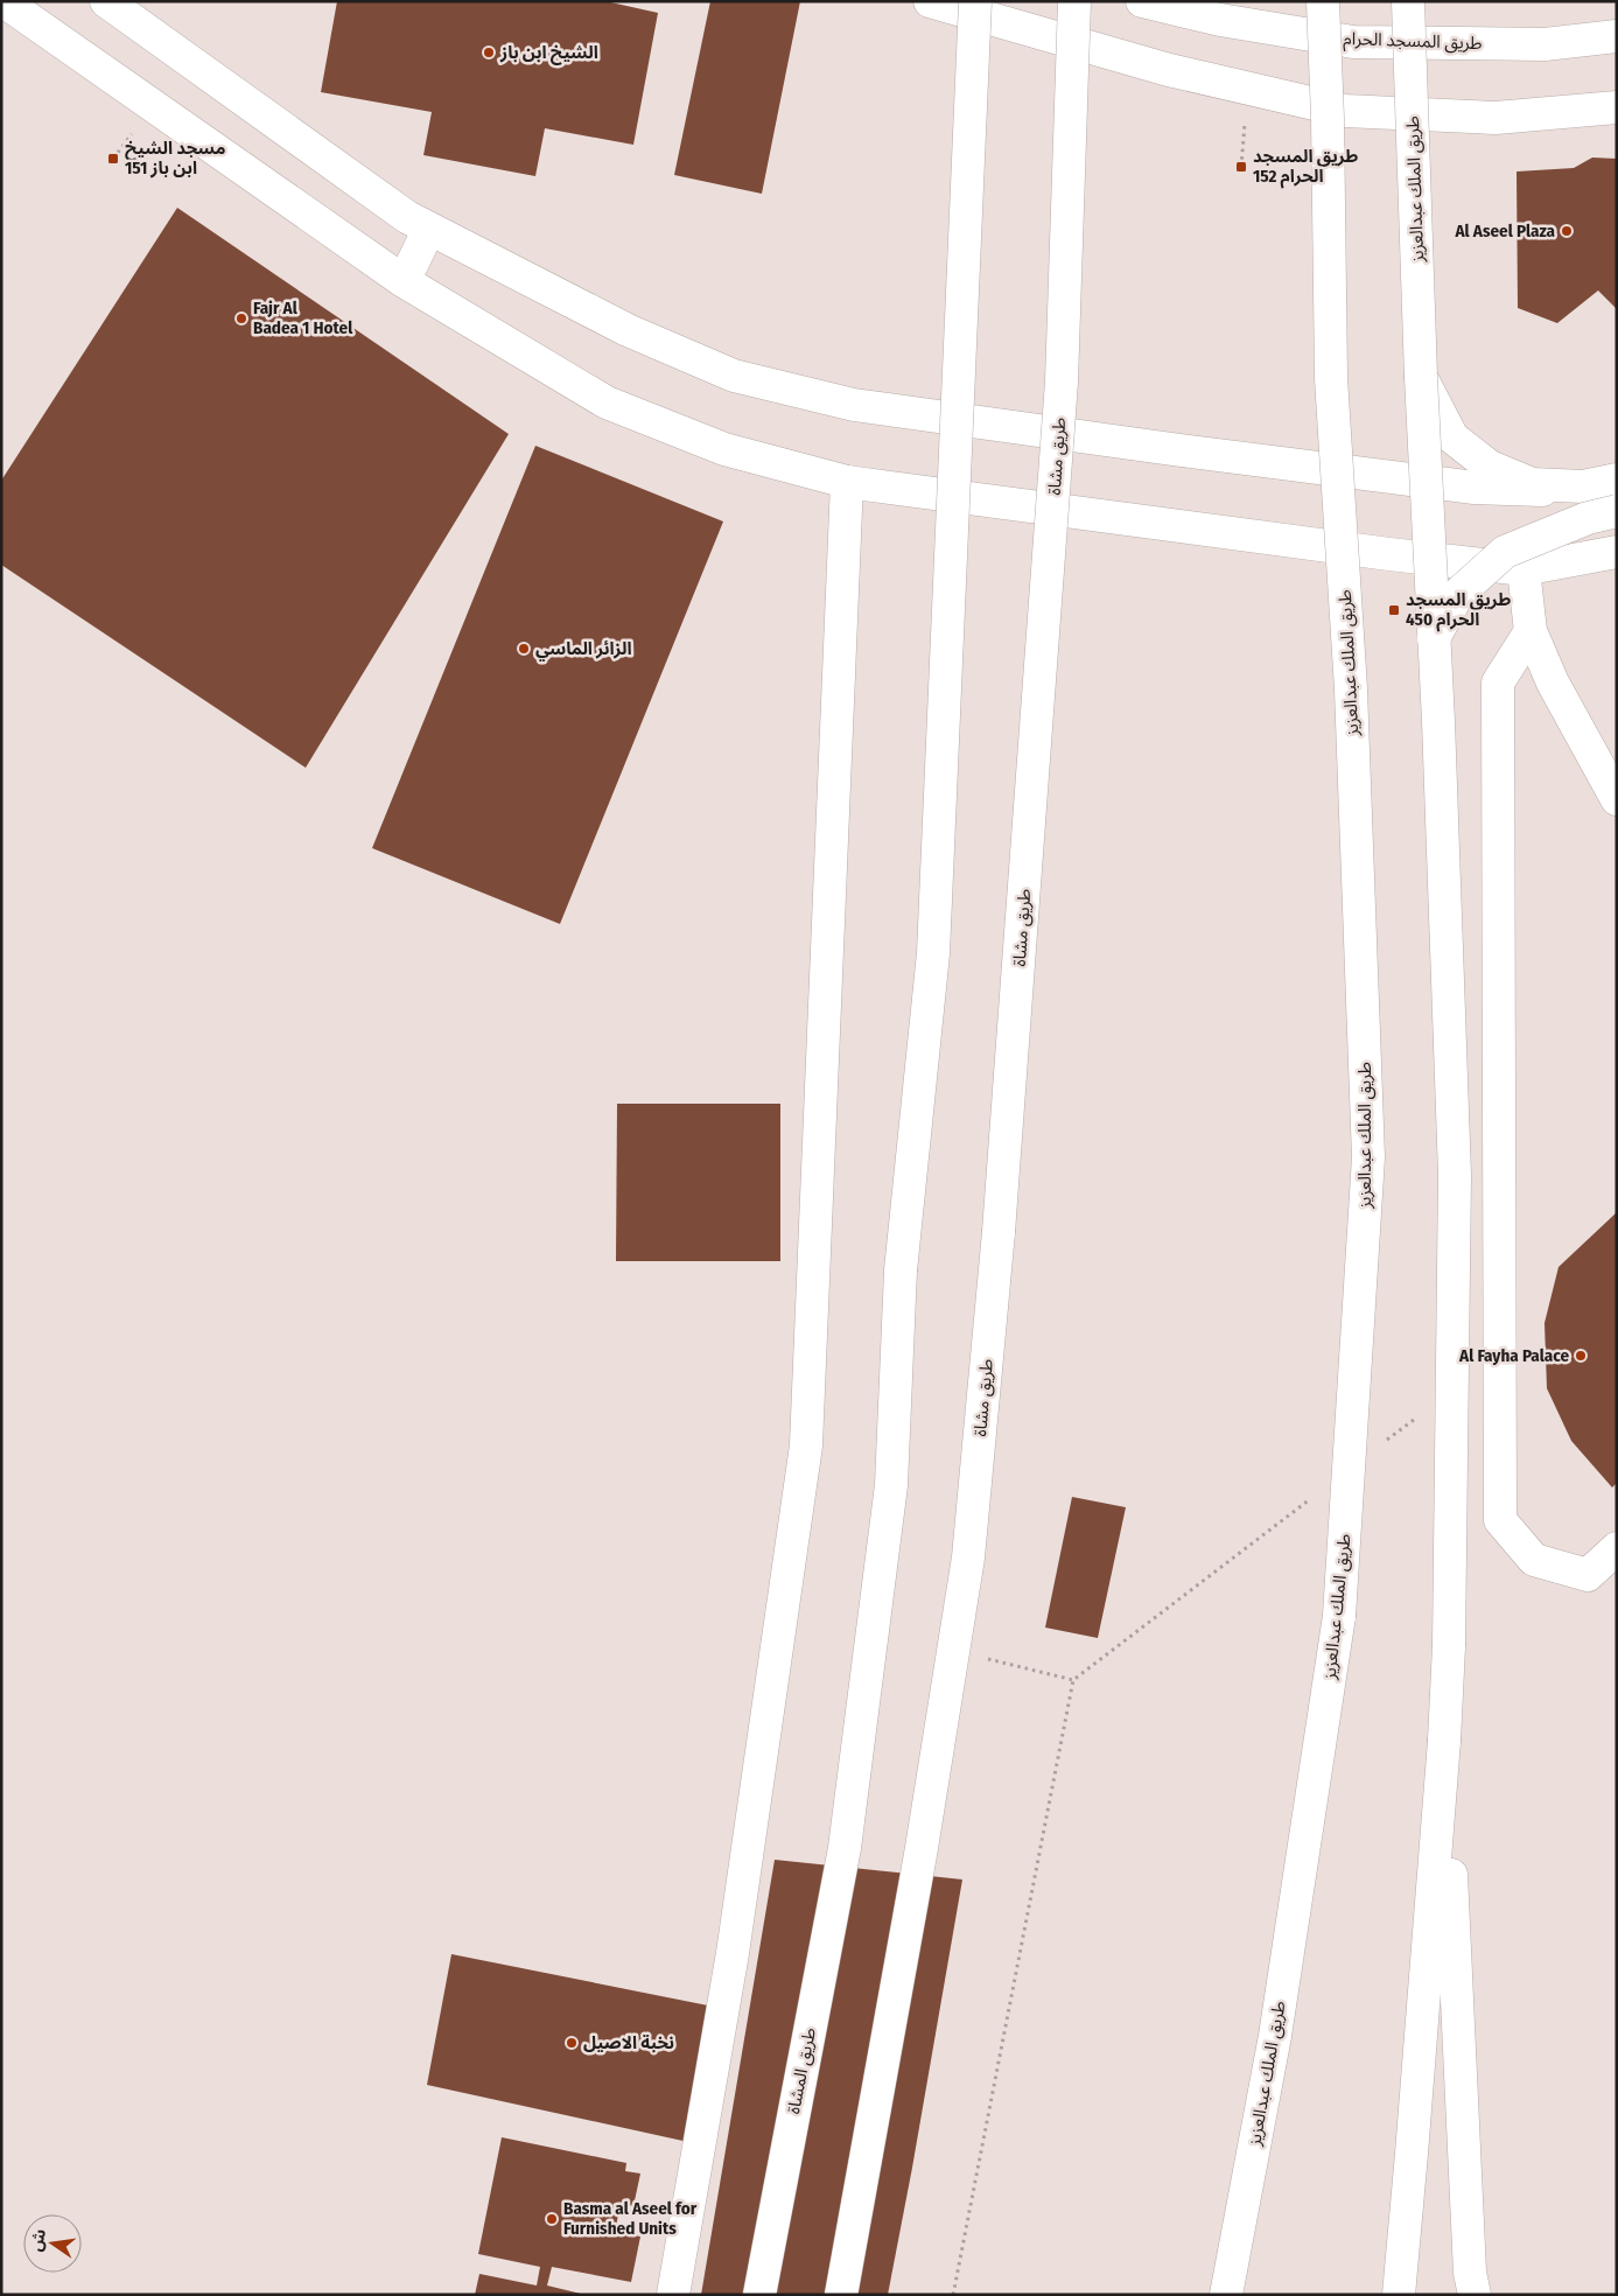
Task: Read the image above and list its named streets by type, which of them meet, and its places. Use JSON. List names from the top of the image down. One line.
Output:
{"streets":{"main road":["طريق المسجد الحرام","طريق الملك عبدالعزيز","طريق مشاة","طريق المشاة"]},"places":{"other":["الشيخ ابن باز","Al Aseel Plaza","Fajr Al Badea 1 Hotel","الزائر الماسي","Al Fayha Palace","نخبة الاصيل","Basma al Aseel for Furnished Units"],"transit":["مسجد الشيخ ابن باز 151","طريق المسجد الحرام 152","طريق المسجد الحرام 450"]},"north":"left"}
